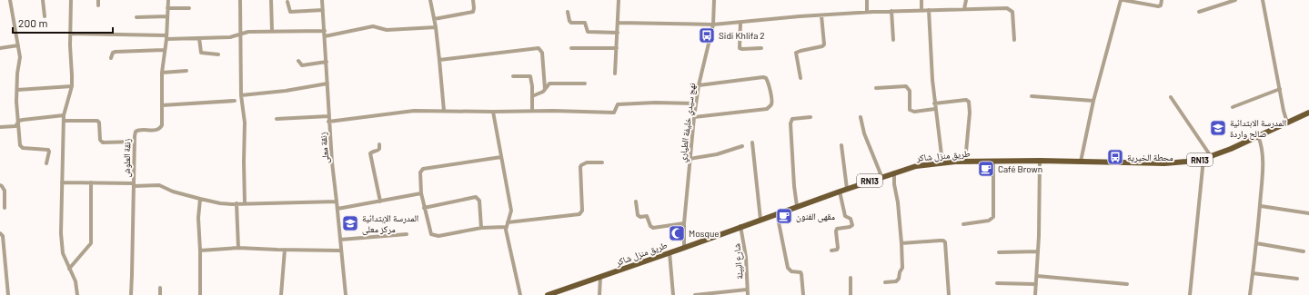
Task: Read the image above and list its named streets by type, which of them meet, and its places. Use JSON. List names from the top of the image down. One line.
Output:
{"streets":{"main road":["طريق منزل شاكر","RN13"],"street":["نهج سيدي خليفة الطياري","زنقة معلى","زنقة العلوش","شارع البيئة"]},"crossings":[["نهج سيدي خليفة الطياري","طريق منزل شاكر"],["طريق منزل شاكر","شارع البيئة"]],"places":{"bus stop":["Sidi Khlifa 2","محطة الخيرية"],"school or university":["المدرسة الابتدائية صالح واردة","المدرسة الإبتدائية مركز معلى"],"cafe":["Café Brown","مقهى الفنون"],"mosque":["Mosque"]},"scale_bar":"200 m"}
